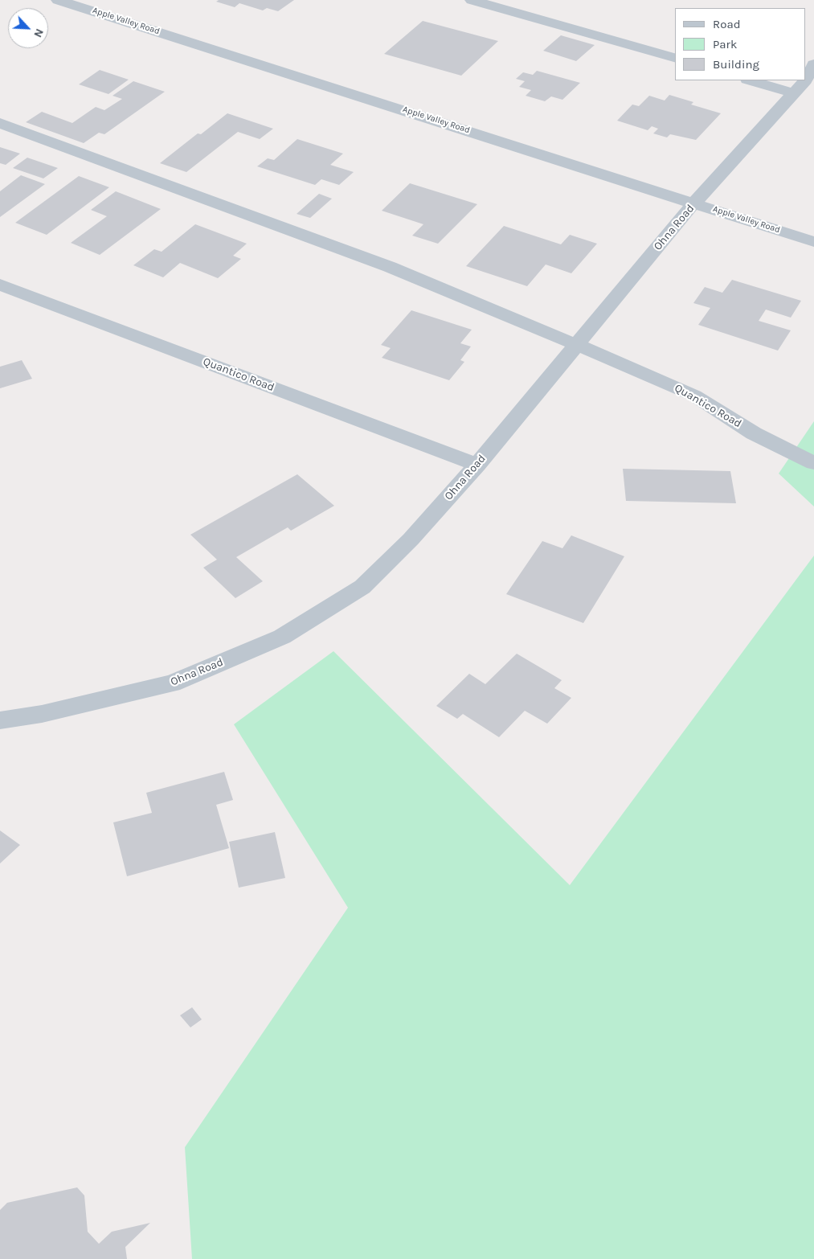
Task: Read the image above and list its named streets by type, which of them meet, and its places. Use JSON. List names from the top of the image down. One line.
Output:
{"streets":{"street":["Apple Valley Road","Ohna Road","Quantico Road"]},"crossings":[["Apple Valley Road","Ohna Road"],["Ohna Road","Quantico Road"]],"legend":["Road","Park","Building"],"north":"bottom right"}
